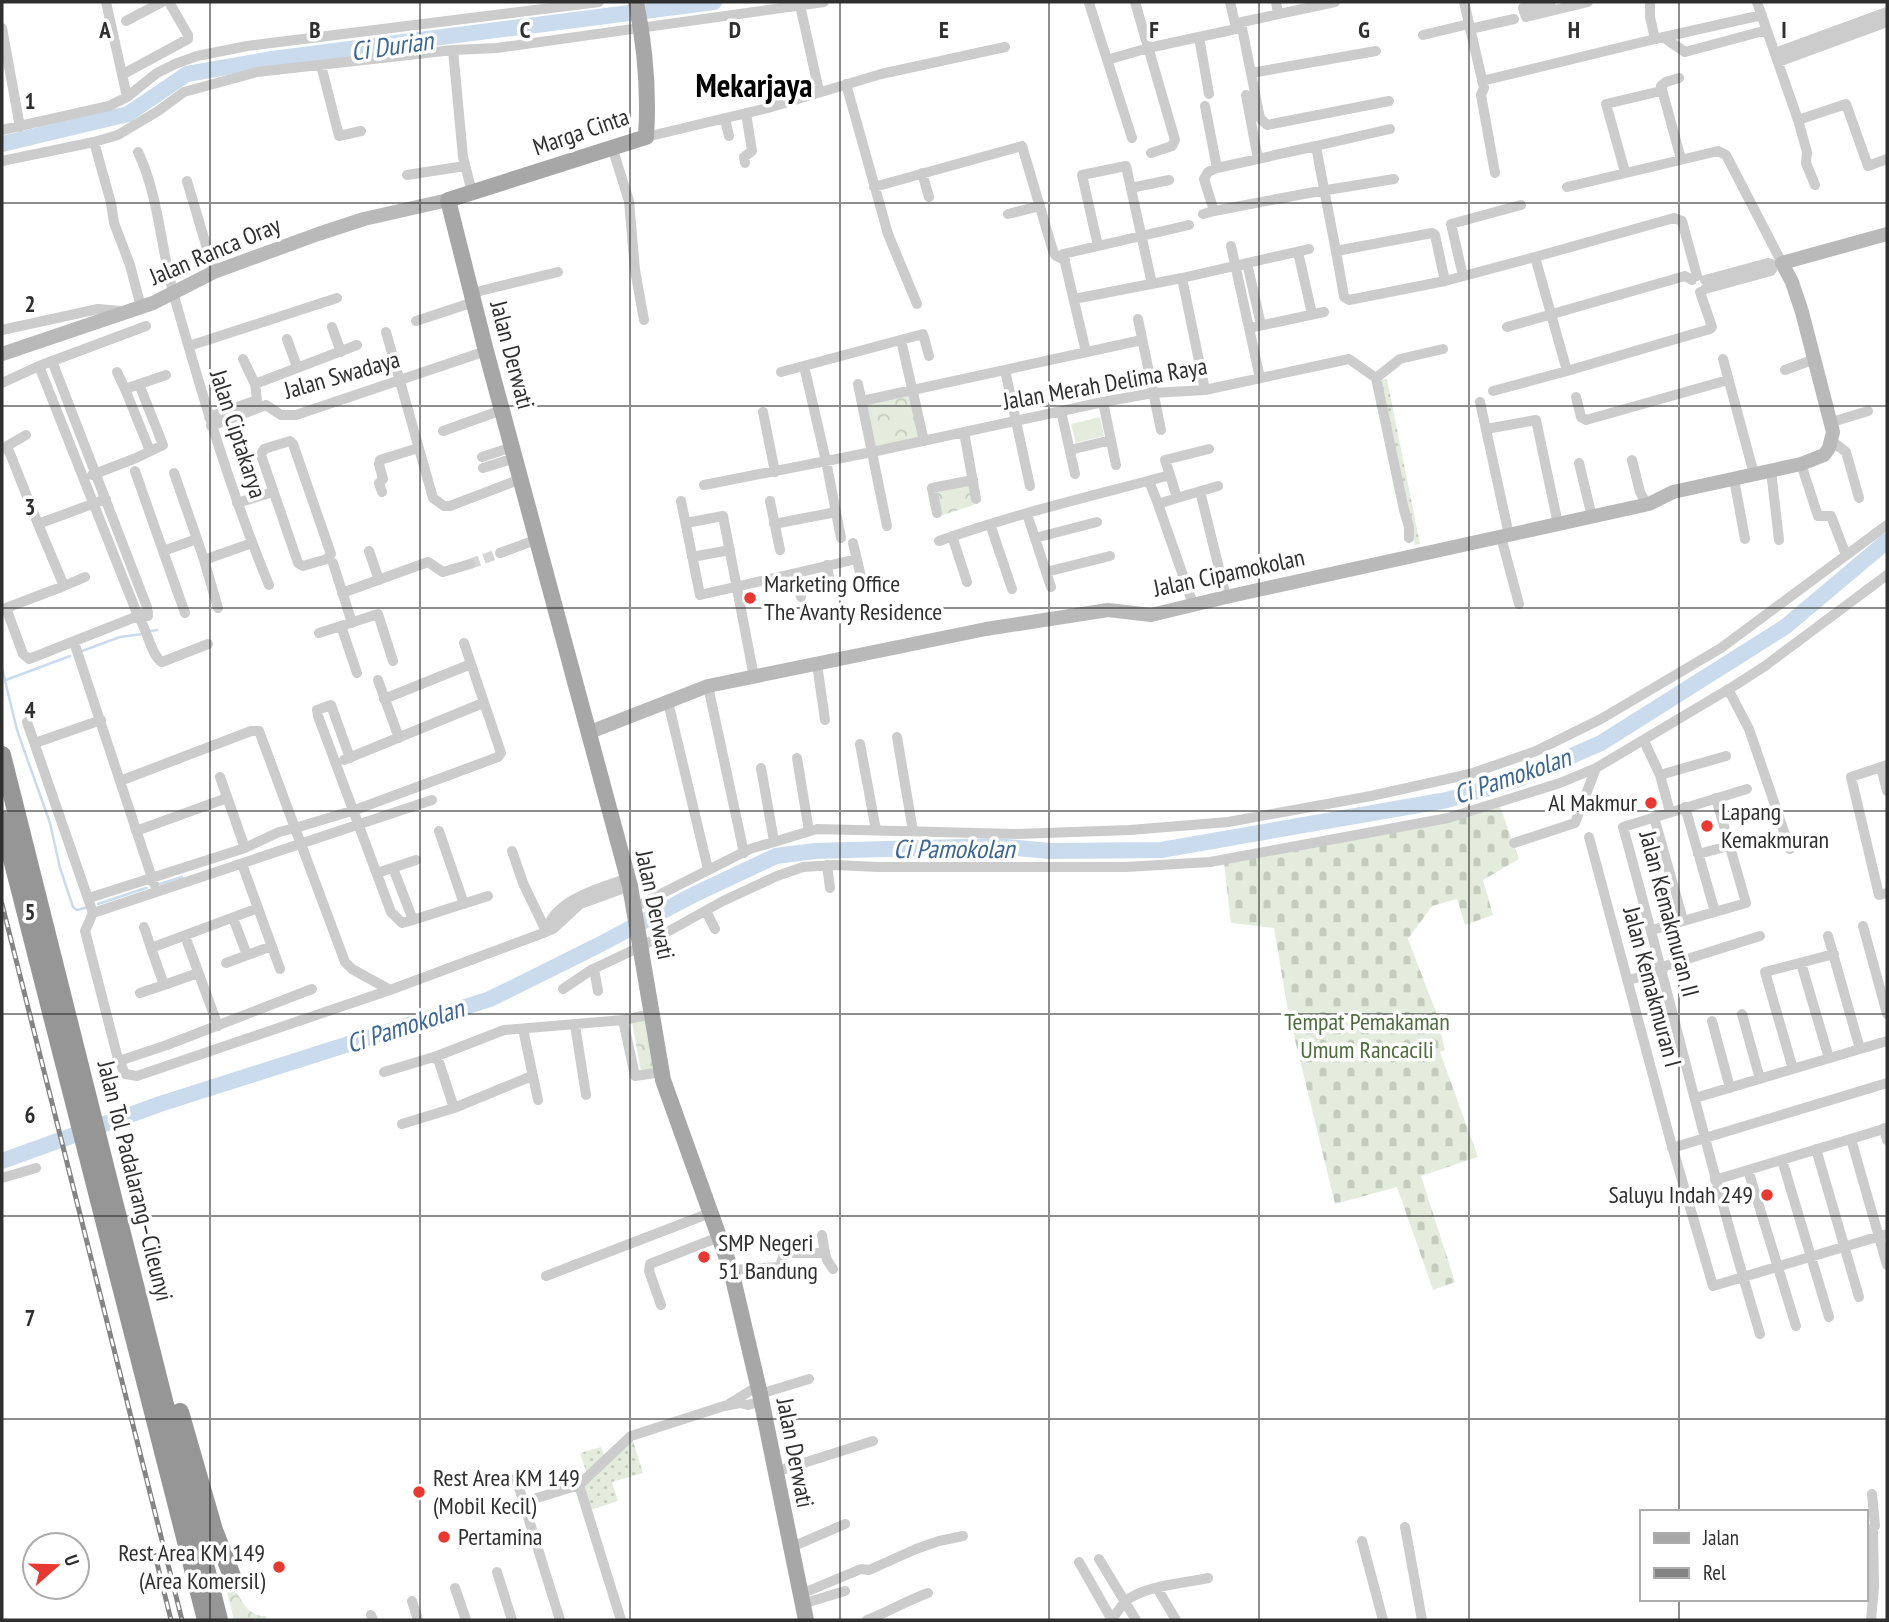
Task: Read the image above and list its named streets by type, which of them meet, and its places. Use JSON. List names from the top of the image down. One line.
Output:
{"streets":{"highway":["Jalan Tol Padalarang–Cileunyi"],"main road":["Marga Cinta","Jalan Derwati"],"street":["Jalan Ranca Oray","Jalan Swadaya","Jalan Merah Delima Raya","Jalan Ciptakarya","Jalan Cipamokolan","Jalan Kemakmuran II","Jalan Kemakmuran I"]},"crossings":[["Marga Cinta","Jalan Ranca Oray"],["Marga Cinta","Jalan Derwati"],["Jalan Ranca Oray","Jalan Derwati"],["Jalan Ranca Oray","Jalan Ciptakarya"],["Jalan Derwati","Jalan Swadaya"],["Jalan Derwati","Jalan Cipamokolan"],["Jalan Swadaya","Jalan Ciptakarya"],["Jalan Kemakmuran II","Jalan Kemakmuran I"]],"districts":["Mekarjaya"],"water":["Ci Durian","Ci Pamokolan"],"parks":["Tempat Pemakaman Umum Rancacili"],"places":["Marketing Office The Avanty Residence","Al Makmur","Lapang Kemakmuran","Saluyu Indah 249","SMP Negeri 51 Bandung","Rest Area KM 149 (Mobil Kecil)","Pertamina","Rest Area KM 149 (Area Komersil)"],"legend":["Jalan","Rel"],"north":"right","grid":{"columns":["A","B","C","D","E","F","G","H","I"],"rows":["1","2","3","4","5","6","7"]}}
